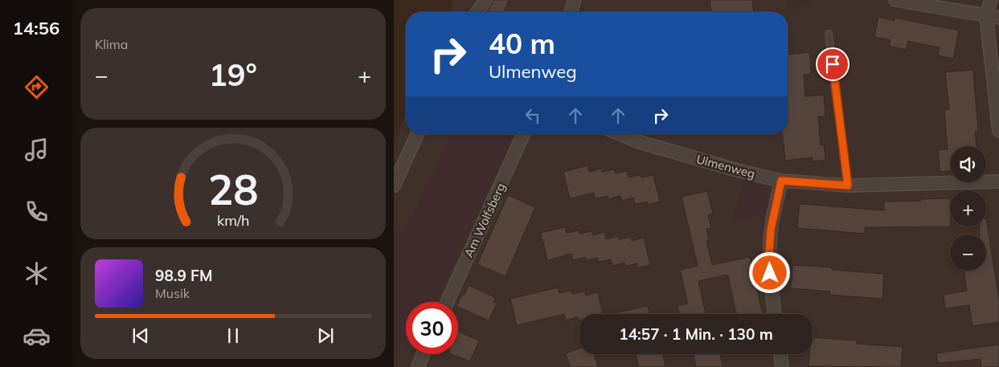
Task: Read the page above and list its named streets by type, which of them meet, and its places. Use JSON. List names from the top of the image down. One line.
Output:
{"streets":{"street":["Ulmenweg","Am Wolfsberg"]},"page":{"tabs":"14:56","tile":"Klima","turn":["40 m","Ulmenweg"],"heat":["−","19°","+"],"map_buttons":["+","−"],"song":["98.9 FM","Musik"],"limit":"30","trip":"14:57 · 1 Min. · 130 m","gauge":["28","km/h"]}}
